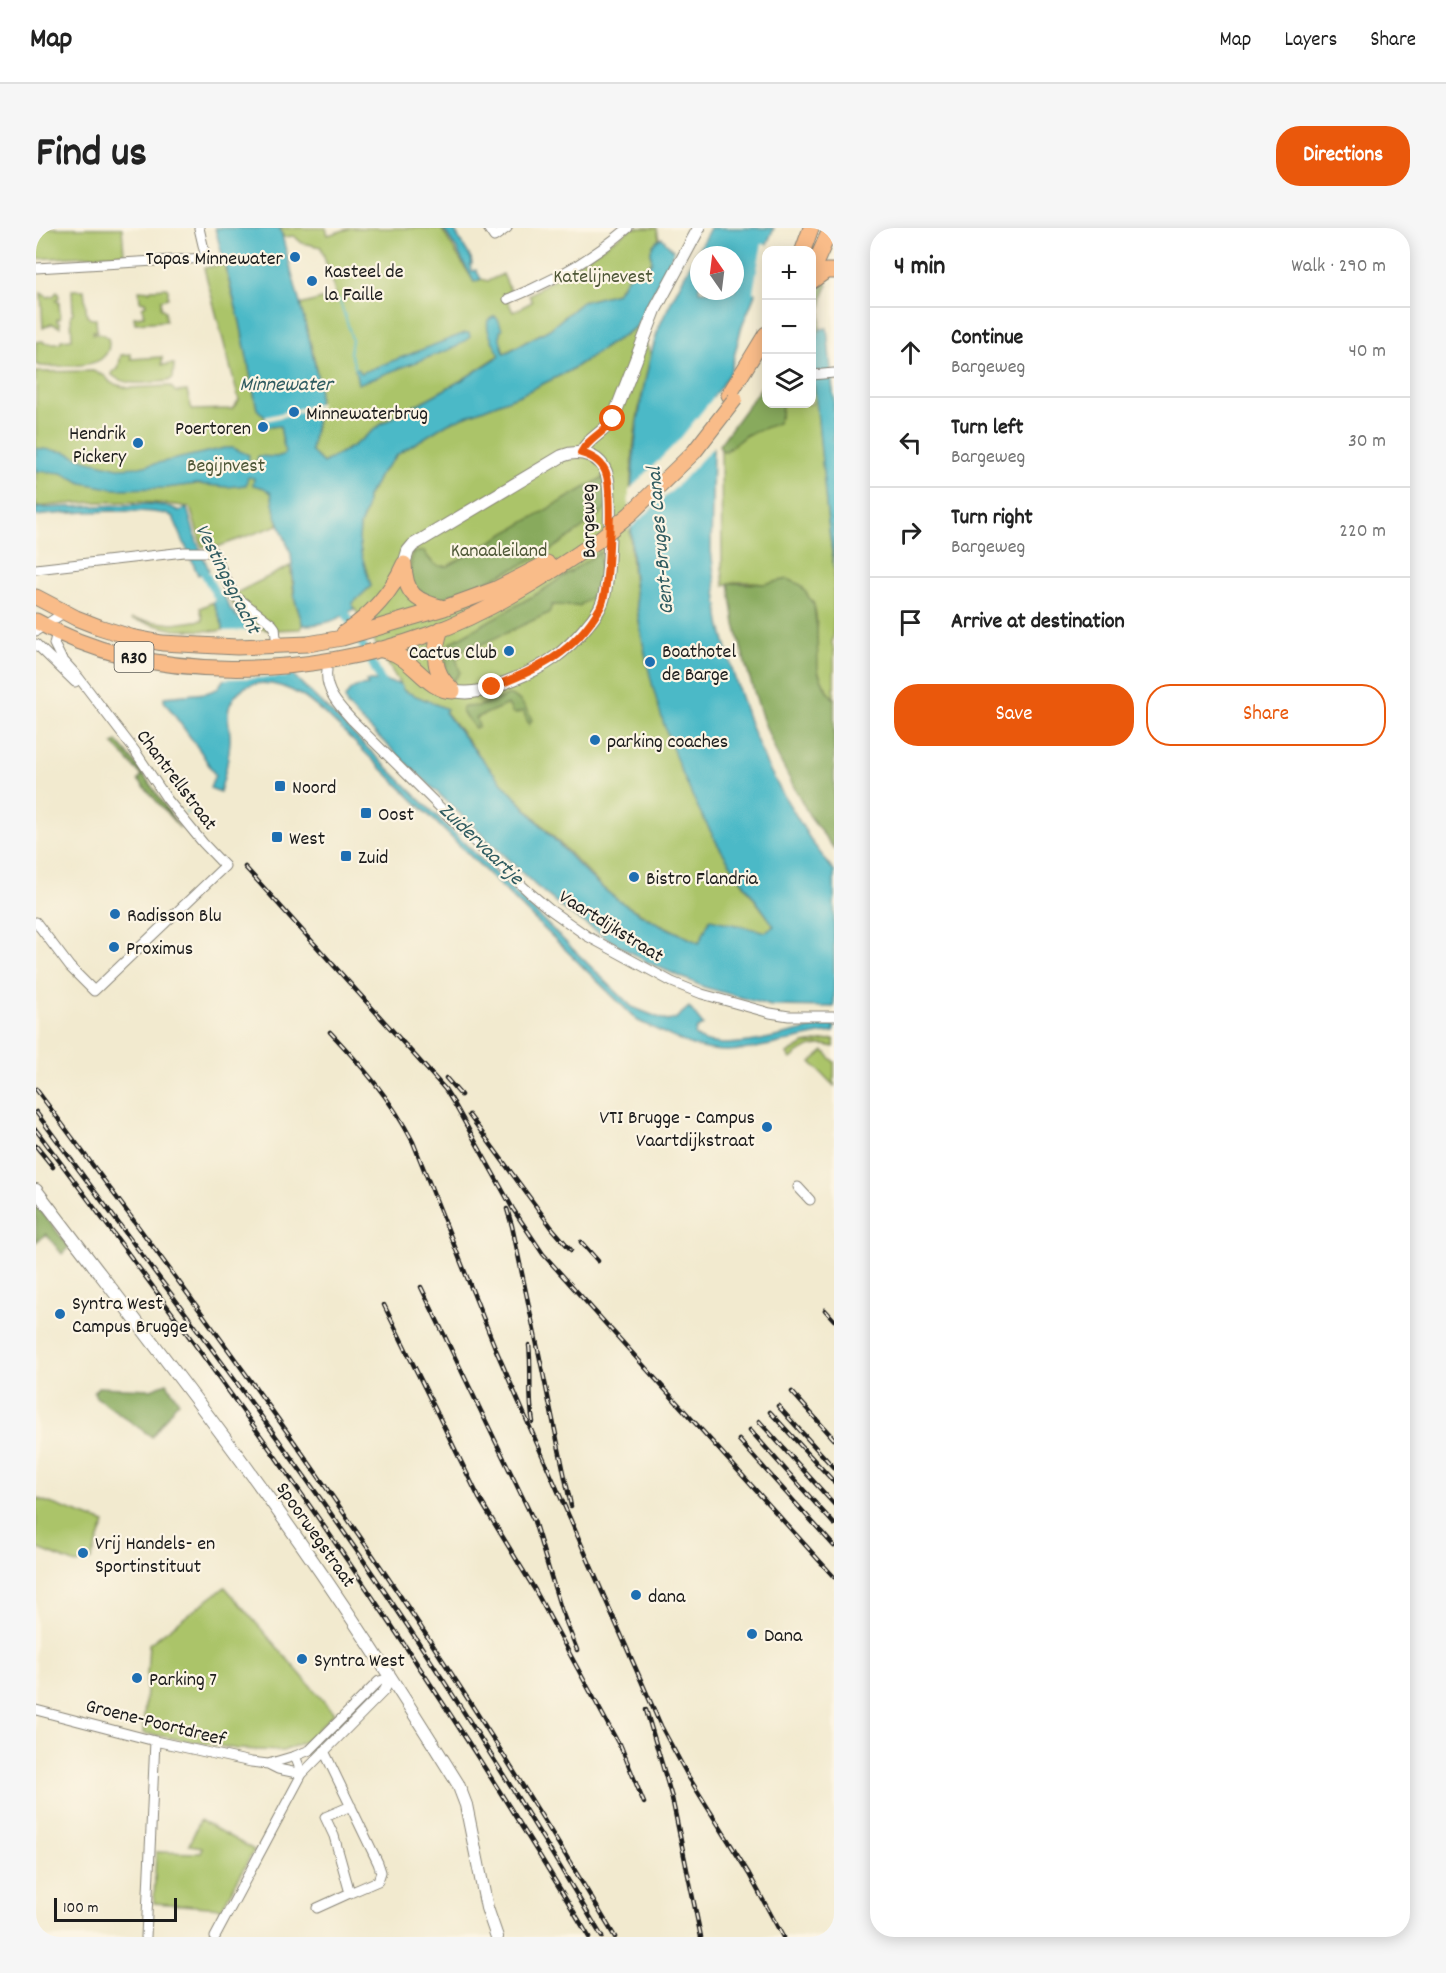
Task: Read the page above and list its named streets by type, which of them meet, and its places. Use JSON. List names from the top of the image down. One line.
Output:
{"streets":{"main road":["R30"],"street":["Bargeweg","Chantrellstraat","Vaartdijkstraat","Spoorwegstraat","Groene-Poortdreef"]},"crossings":[["R30","Chantrellstraat"],["Spoorwegstraat","Groene-Poortdreef"]],"water":["Minnewater","Gent-Bruges Canal","Vestingsgracht","Zuidervaartje"],"parks":["Katelijnevest","Begijnvest","Kanaaleiland"],"places":{"other":["Tapas Minnewater","Kasteel de la Faille","Minnewaterbrug","Poertoren","Hendrik Pickery","Cactus Club","Boathotel de Barge","parking coaches","Bistro Flandria","Radisson Blu","Proximus","VTI Brugge - Campus Vaartdijkstraat","Syntra West Campus Brugge","Vrij Handels- en Sportinstituut","dana","Dana","Syntra West","Parking 7"],"transit":["Noord","Oost","West","Zuid"]},"scale_bar":"100 m","north":"top","page":{"header":"Map","nav":["Map","Layers","Share"],"title":"Find us","buttons":["Directions",["Save","Share"]],"heading":["4 min","Walk · 290 m"],"map_buttons":["+","−"],"list":[["Continue","Bargeweg","40 m"],["Turn left","Bargeweg","30 m"],["Turn right","Bargeweg","220 m"],"Arrive at destination"],"scale":"100 m"}}
